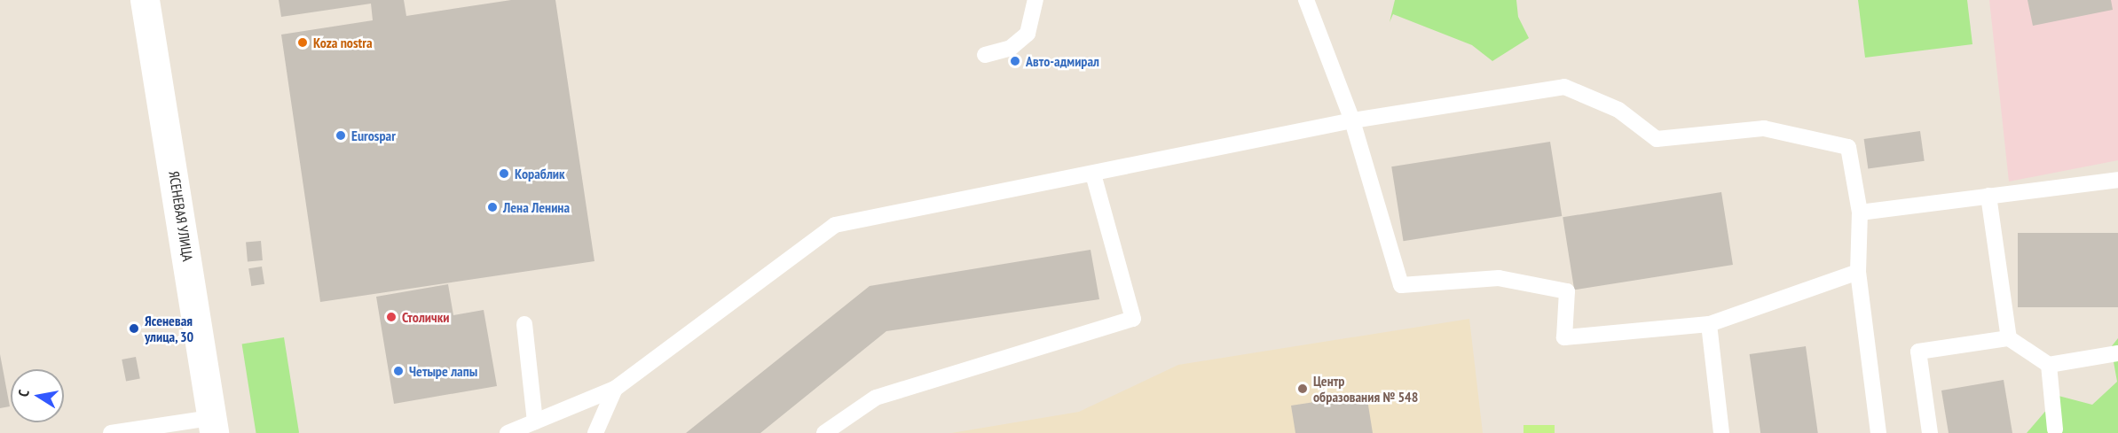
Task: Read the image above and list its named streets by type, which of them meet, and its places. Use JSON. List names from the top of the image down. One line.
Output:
{"streets":{"main road":["ЯСЕНЕВАЯ УЛИЦА"]},"places":["Koza nostra","Авто-адмирал","Eurospar","Кораблик","Лена Ленина","Столички","Ясеневая улица, 30","Четыре лапы","Центр образования № 548"],"north":"left"}
